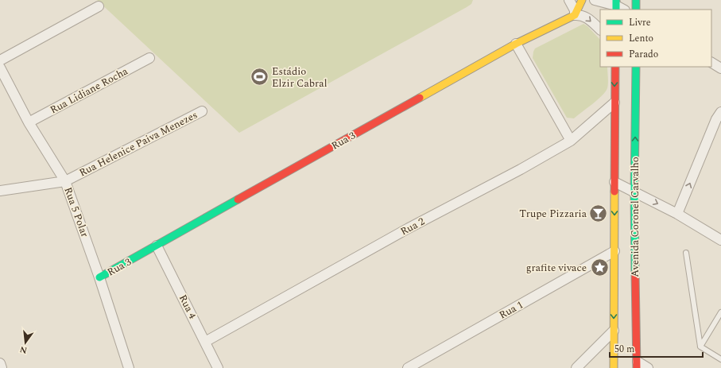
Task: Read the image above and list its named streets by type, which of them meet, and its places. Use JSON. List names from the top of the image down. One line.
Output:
{"streets":{"main road":["Rua 3","Avenida Coronel Carvalho"],"street":["Rua Lidiane Rocha","Rua Helenice Paiva Menezes","Rua 5 Polar","Rua 2","Rua 4","Rua 1"]},"crossings":[["Rua Lidiane Rocha","Rua 5 Polar"],["Rua 3","Rua 5 Polar"],["Rua 3","Rua 4"],["Rua Helenice Paiva Menezes","Rua 5 Polar"],["Avenida Coronel Carvalho","Rua 2"],["Avenida Coronel Carvalho","Rua 1"],["Rua 2","Rua 4"]],"places":{"sports":["Estádio Elzir Cabral"],"bar":["Trupe Pizzaria"],"place":["grafite vivace"]},"legend":["Livre","Lento","Parado"],"scale_bar":"50 m","north":"bottom"}
